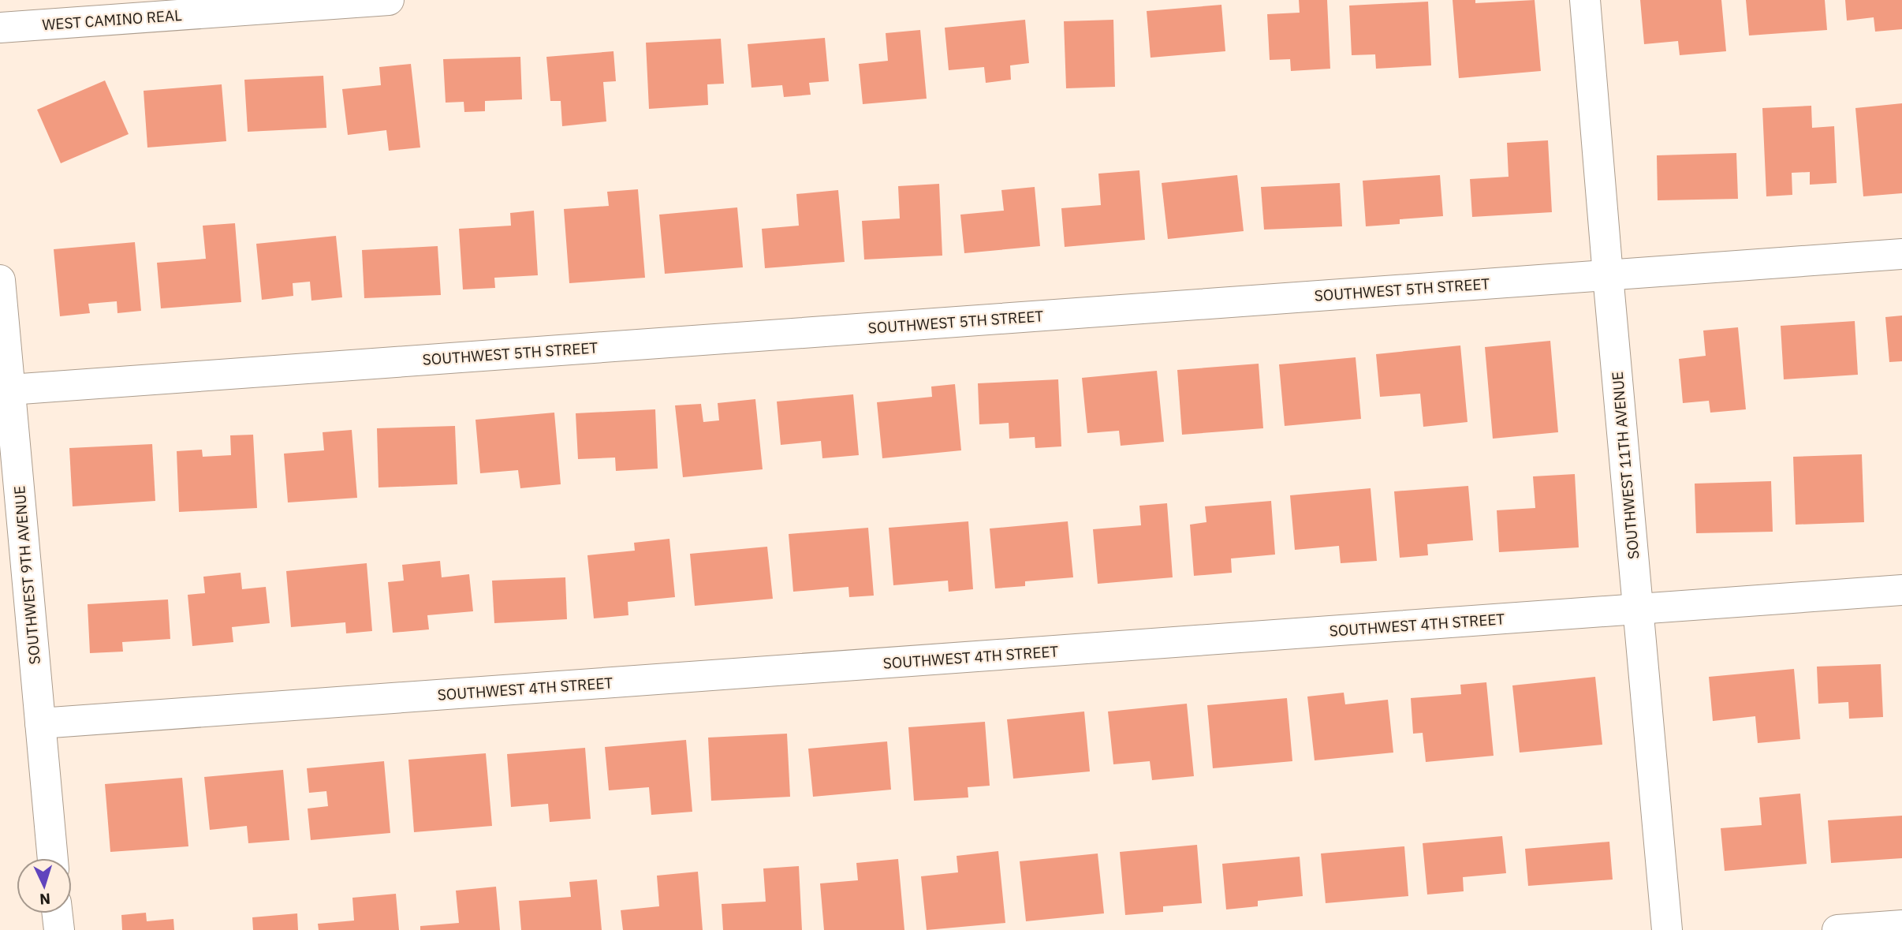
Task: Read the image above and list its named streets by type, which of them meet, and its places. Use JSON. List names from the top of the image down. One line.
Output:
{"streets":{"street":["WEST CAMINO REAL","SOUTHWEST 5TH STREET","SOUTHWEST 11TH AVENUE","SOUTHWEST 9TH AVENUE","SOUTHWEST 4TH STREET"]},"crossings":[["SOUTHWEST 5TH STREET","SOUTHWEST 11TH AVENUE"],["SOUTHWEST 5TH STREET","SOUTHWEST 9TH AVENUE"],["SOUTHWEST 11TH AVENUE","SOUTHWEST 4TH STREET"],["SOUTHWEST 9TH AVENUE","SOUTHWEST 4TH STREET"]],"north":"bottom"}
